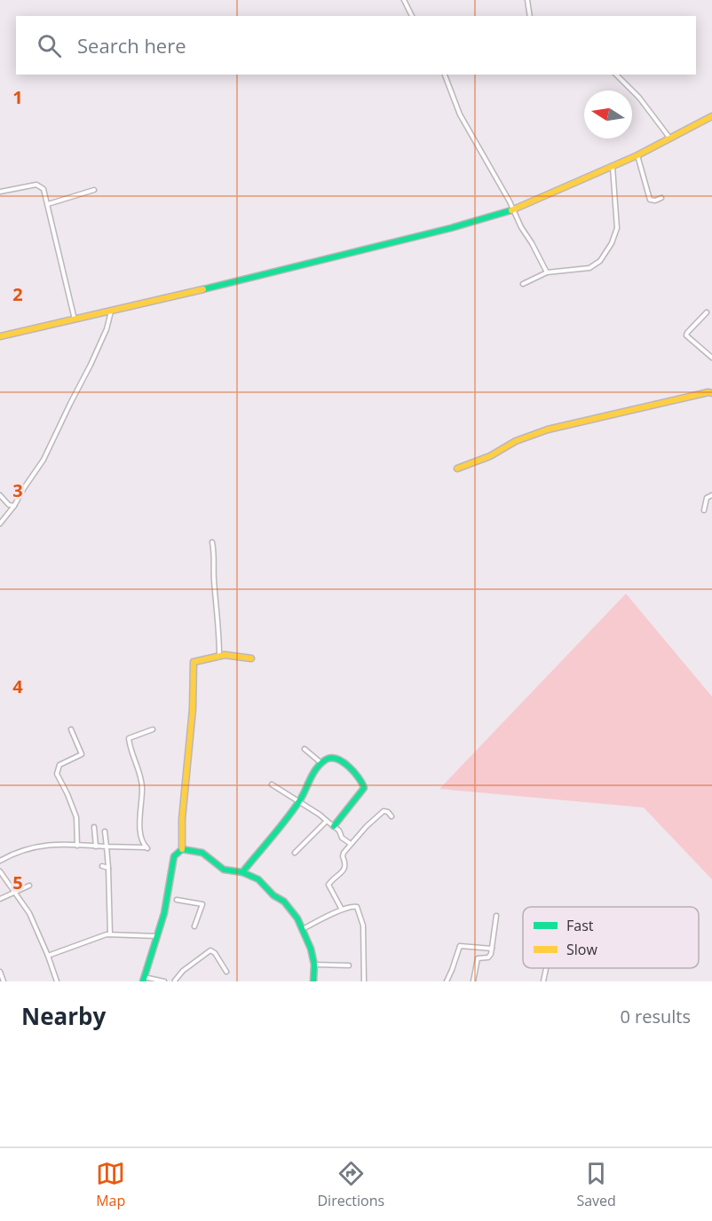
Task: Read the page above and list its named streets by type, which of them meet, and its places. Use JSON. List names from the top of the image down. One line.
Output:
{"legend":["Fast","Slow"],"north":"left","page":{"search":"Search here","heading":["Nearby","0 results"],"nav":["Map","Directions","Saved"]},"grid":{"rows":["1","2","3","4","5"]}}
